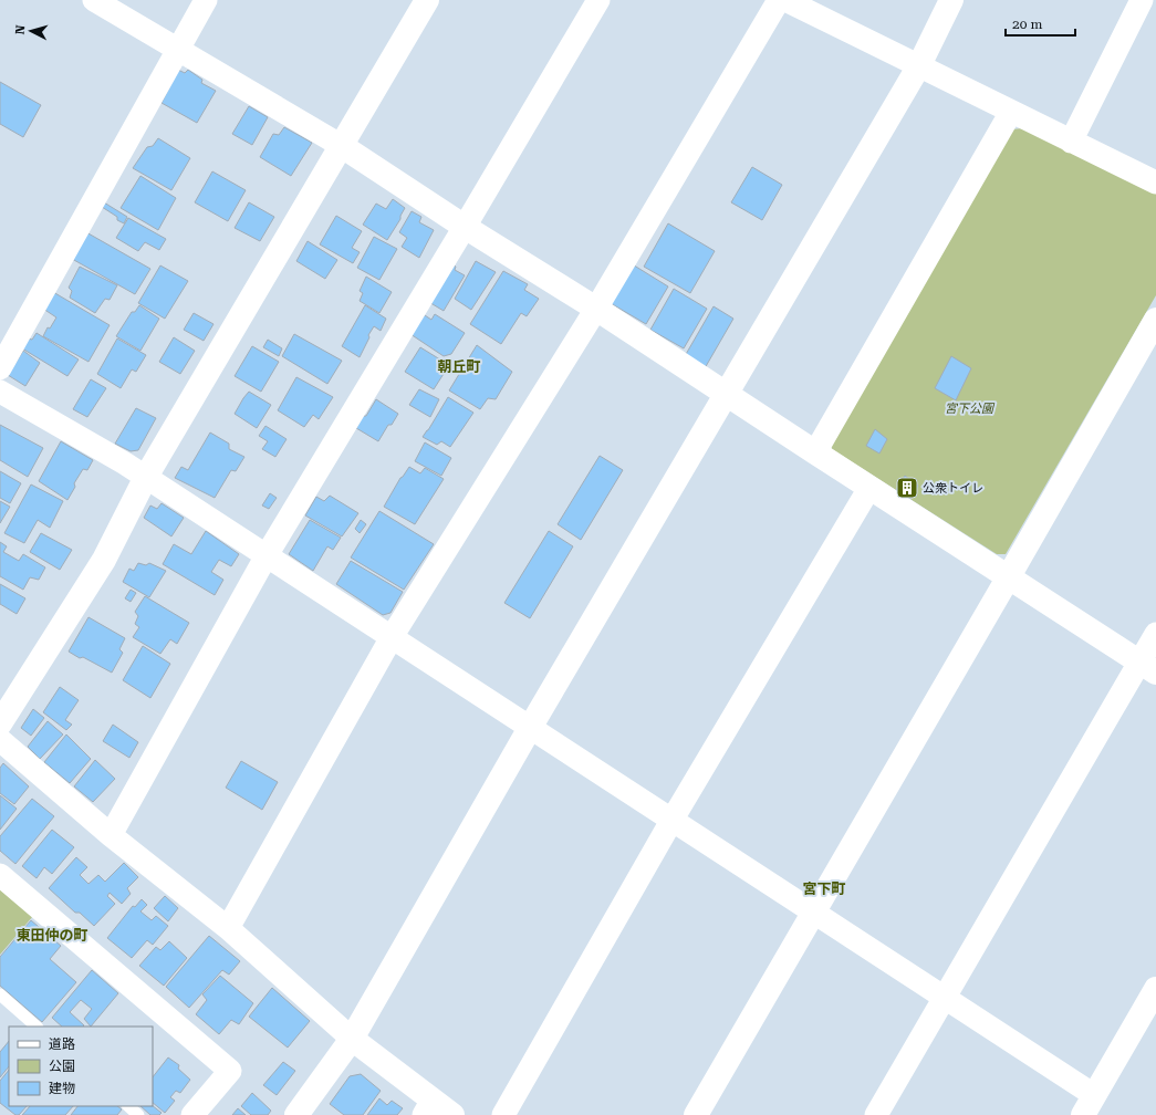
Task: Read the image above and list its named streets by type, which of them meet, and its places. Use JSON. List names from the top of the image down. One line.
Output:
{"districts":["朝丘町","宮下町","東田仲の町"],"parks":["宮下公園"],"places":{"building":["公衆トイレ"]},"legend":["道路","公園","建物"],"scale_bar":"20 m","north":"left"}
